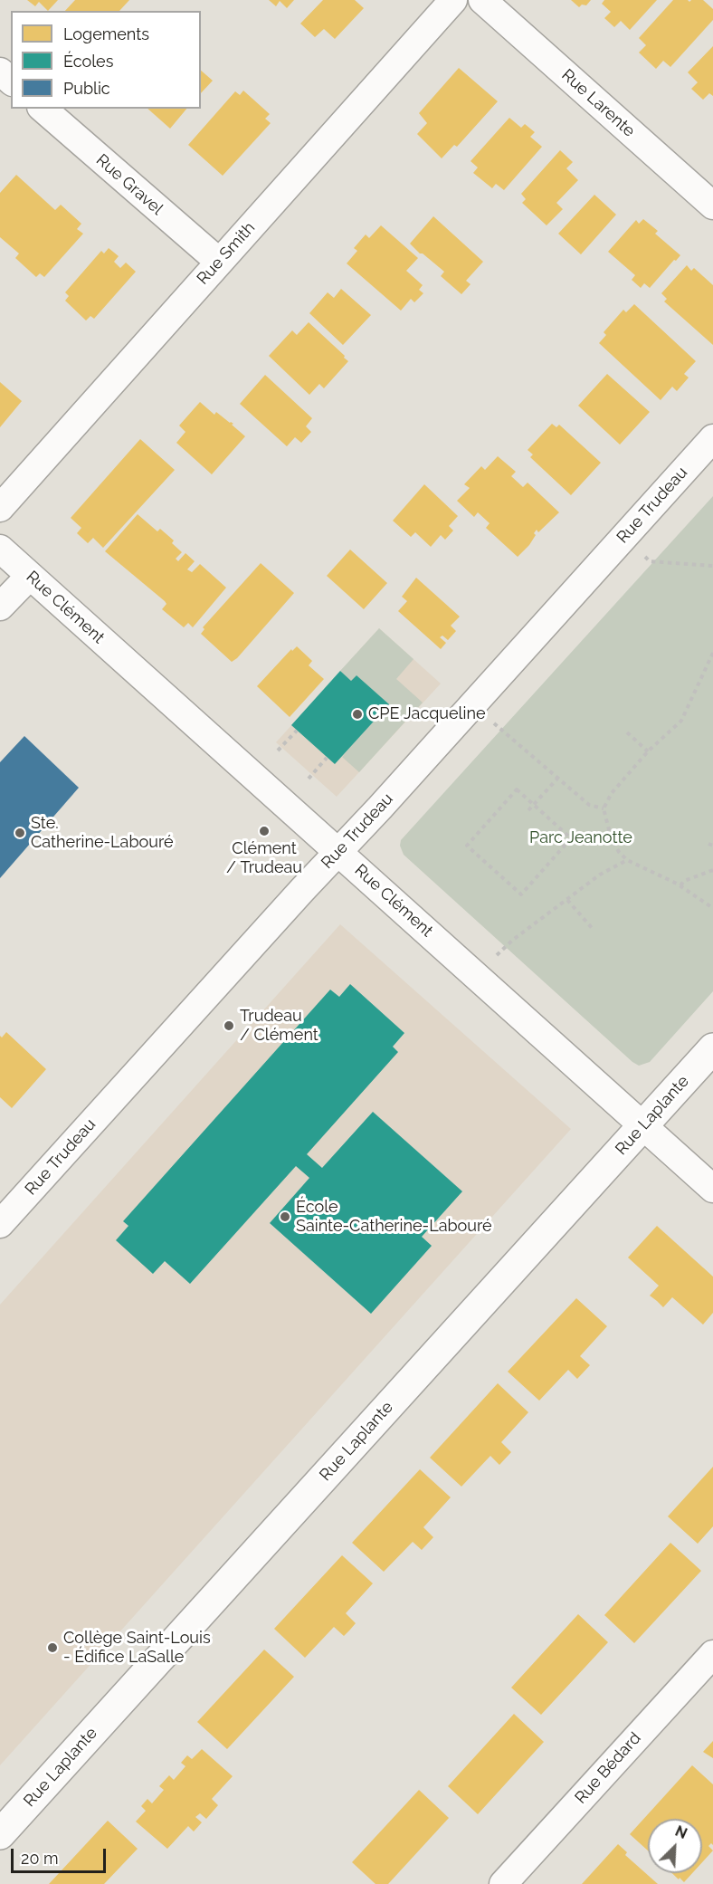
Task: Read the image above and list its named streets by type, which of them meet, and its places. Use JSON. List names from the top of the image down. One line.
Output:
{"streets":{"street":["Rue Larente","Rue Gravel","Rue Smith","Rue Trudeau","Rue Clément","Rue Laplante","Rue Bédard"]},"crossings":[["Rue Gravel","Rue Smith"],["Rue Trudeau","Rue Clément"],["Rue Clément","Rue Laplante"]],"parks":["Parc Jeanotte"],"places":["CPE Jacqueline","Clément / Trudeau","Ste. Catherine-Labouré","Trudeau / Clément","École Sainte-Catherine-Labouré","Collège Saint-Louis - Édifice LaSalle"],"legend":["Logements","Écoles","Public"],"scale_bar":"20 m","north":"top right"}
